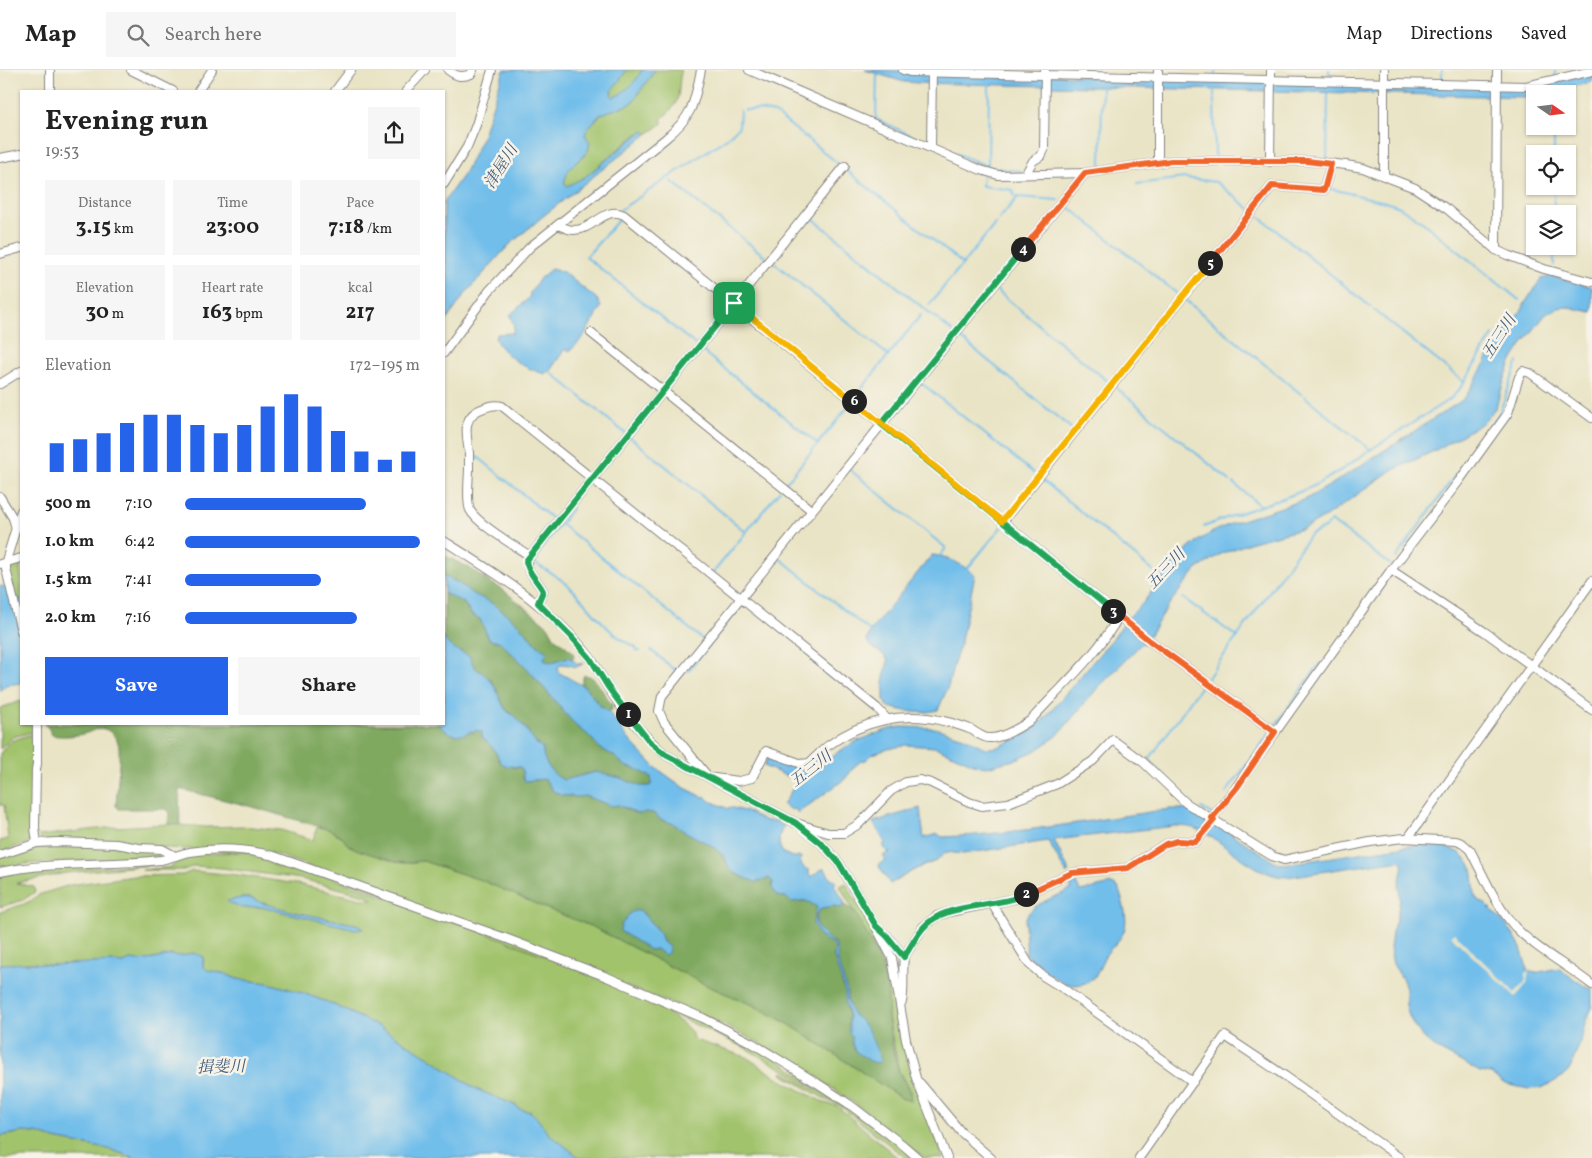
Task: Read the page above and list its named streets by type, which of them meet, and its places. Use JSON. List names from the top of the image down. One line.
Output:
{"water":["津屋川","五三川","揖斐川"],"north":"right","page":{"header":"Map","search":"Search here","nav":["Map","Directions","Saved"],"heading":["Evening run","19:53"],"stats":[["Distance","3.15 km"],["Time","23:00"],["Pace","7:18 /km"],["Elevation","30 m"],["Heart rate","163 bpm"],["kcal","217"]],"pins":["4","5","6","3","1","2"],"chart":["Elevation","172–195 m"],"list":[{"name":"500 m","note":"7:10"},{"name":"1.0 km","note":"6:42"},{"name":"1.5 km","note":"7:41"},{"name":"2.0 km","note":"7:16"}],"buttons":["Save","Share"]}}
